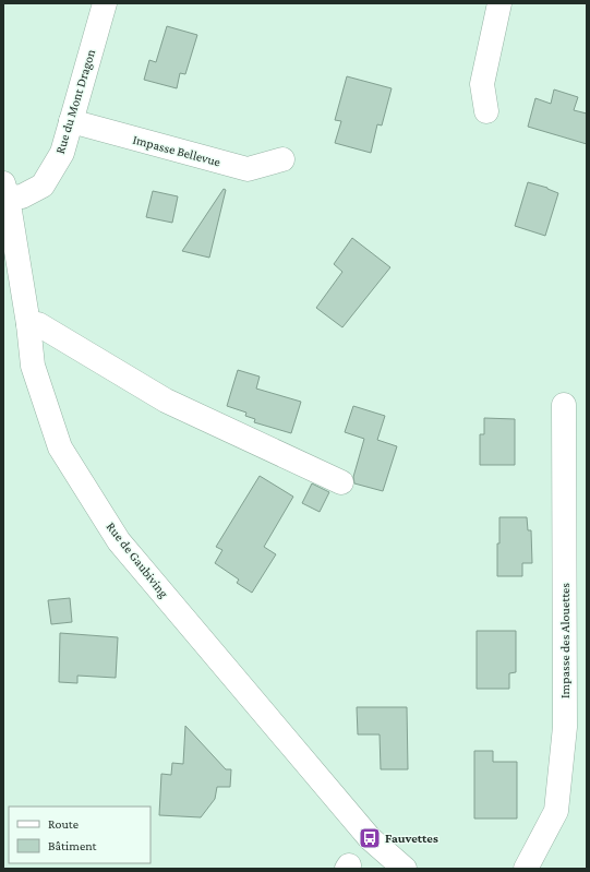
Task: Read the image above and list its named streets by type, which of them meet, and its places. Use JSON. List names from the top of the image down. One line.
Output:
{"streets":{"street":["Rue du Mont Dragon","Impasse Bellevue","Rue de Gaubiving","Impasse des Alouettes"]},"crossings":[["Rue du Mont Dragon","Impasse Bellevue"],["Rue du Mont Dragon","Rue de Gaubiving"]],"places":{"bus stop":["Fauvettes"]},"legend":["Route","Bâtiment"]}
